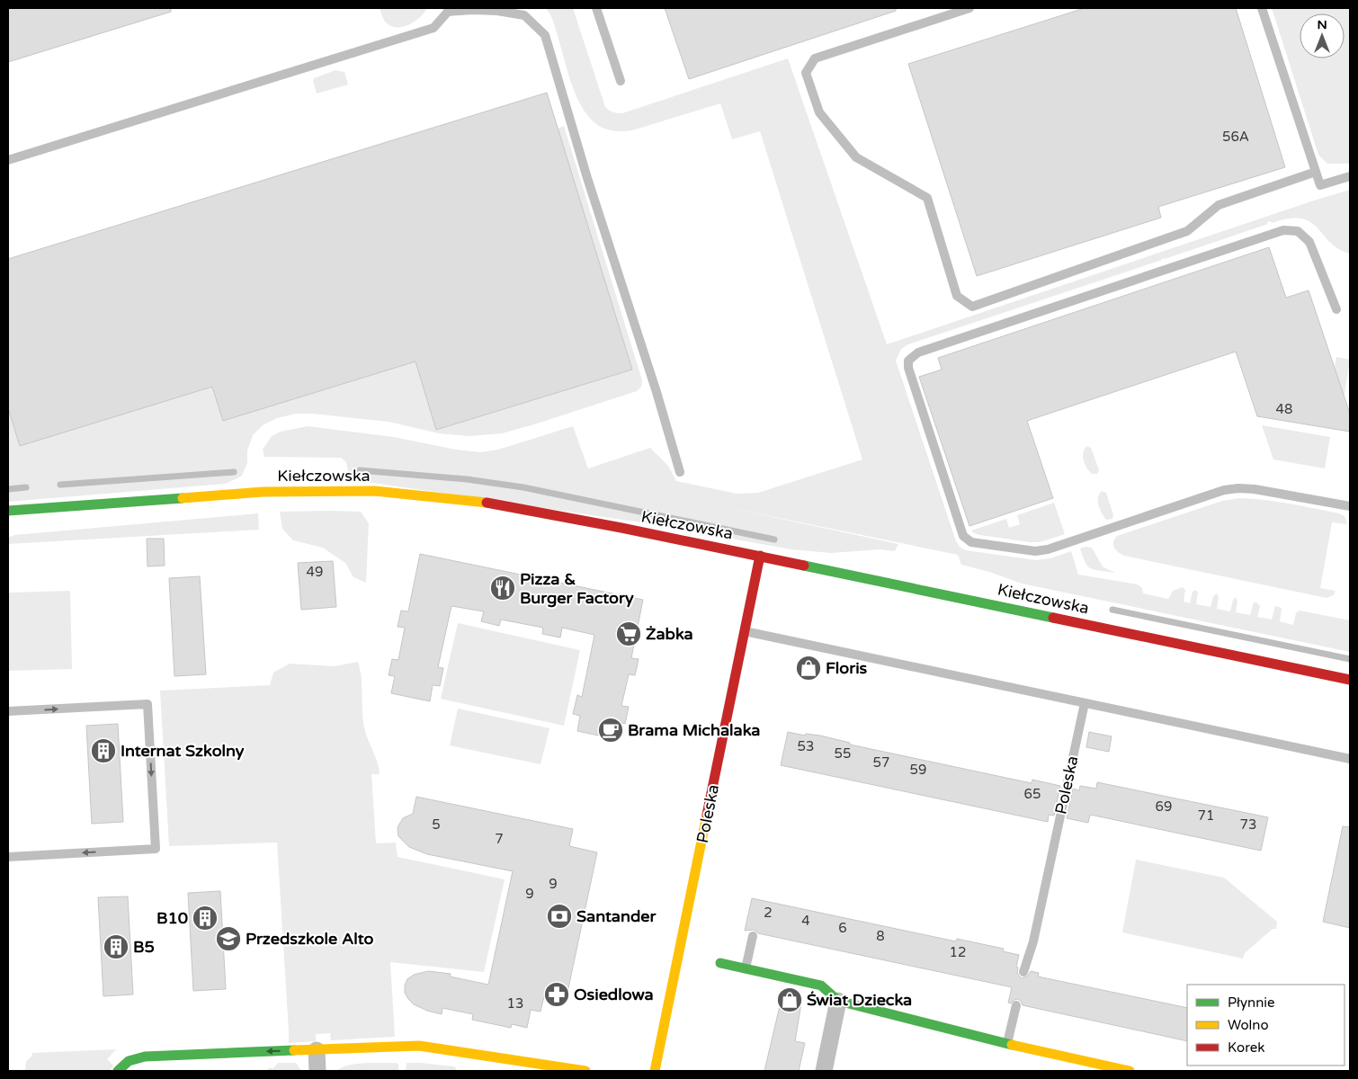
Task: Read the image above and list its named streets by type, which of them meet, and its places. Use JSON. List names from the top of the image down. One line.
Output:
{"streets":{"street":["Kiełczowska","Poleska"]},"crossings":[["Kiełczowska","Poleska"]],"places":{"restaurant":["Pizza & Burger Factory"],"supermarket":["Żabka"],"shop":["Floris","Świat Dziecka"],"cafe":["Brama Michalaka"],"building":["Internat Szkolny","B10","B5"],"bank":["Santander"],"school or university":["Przedszkole Alto"],"pharmacy":["Osiedlowa"]},"house_numbers":["56A","48","49","53","55","57","59","65","69","71","5","73","7","9","9","2","4","6","8","12","13"],"legend":["Płynnie","Wolno","Korek"],"north":"top"}
